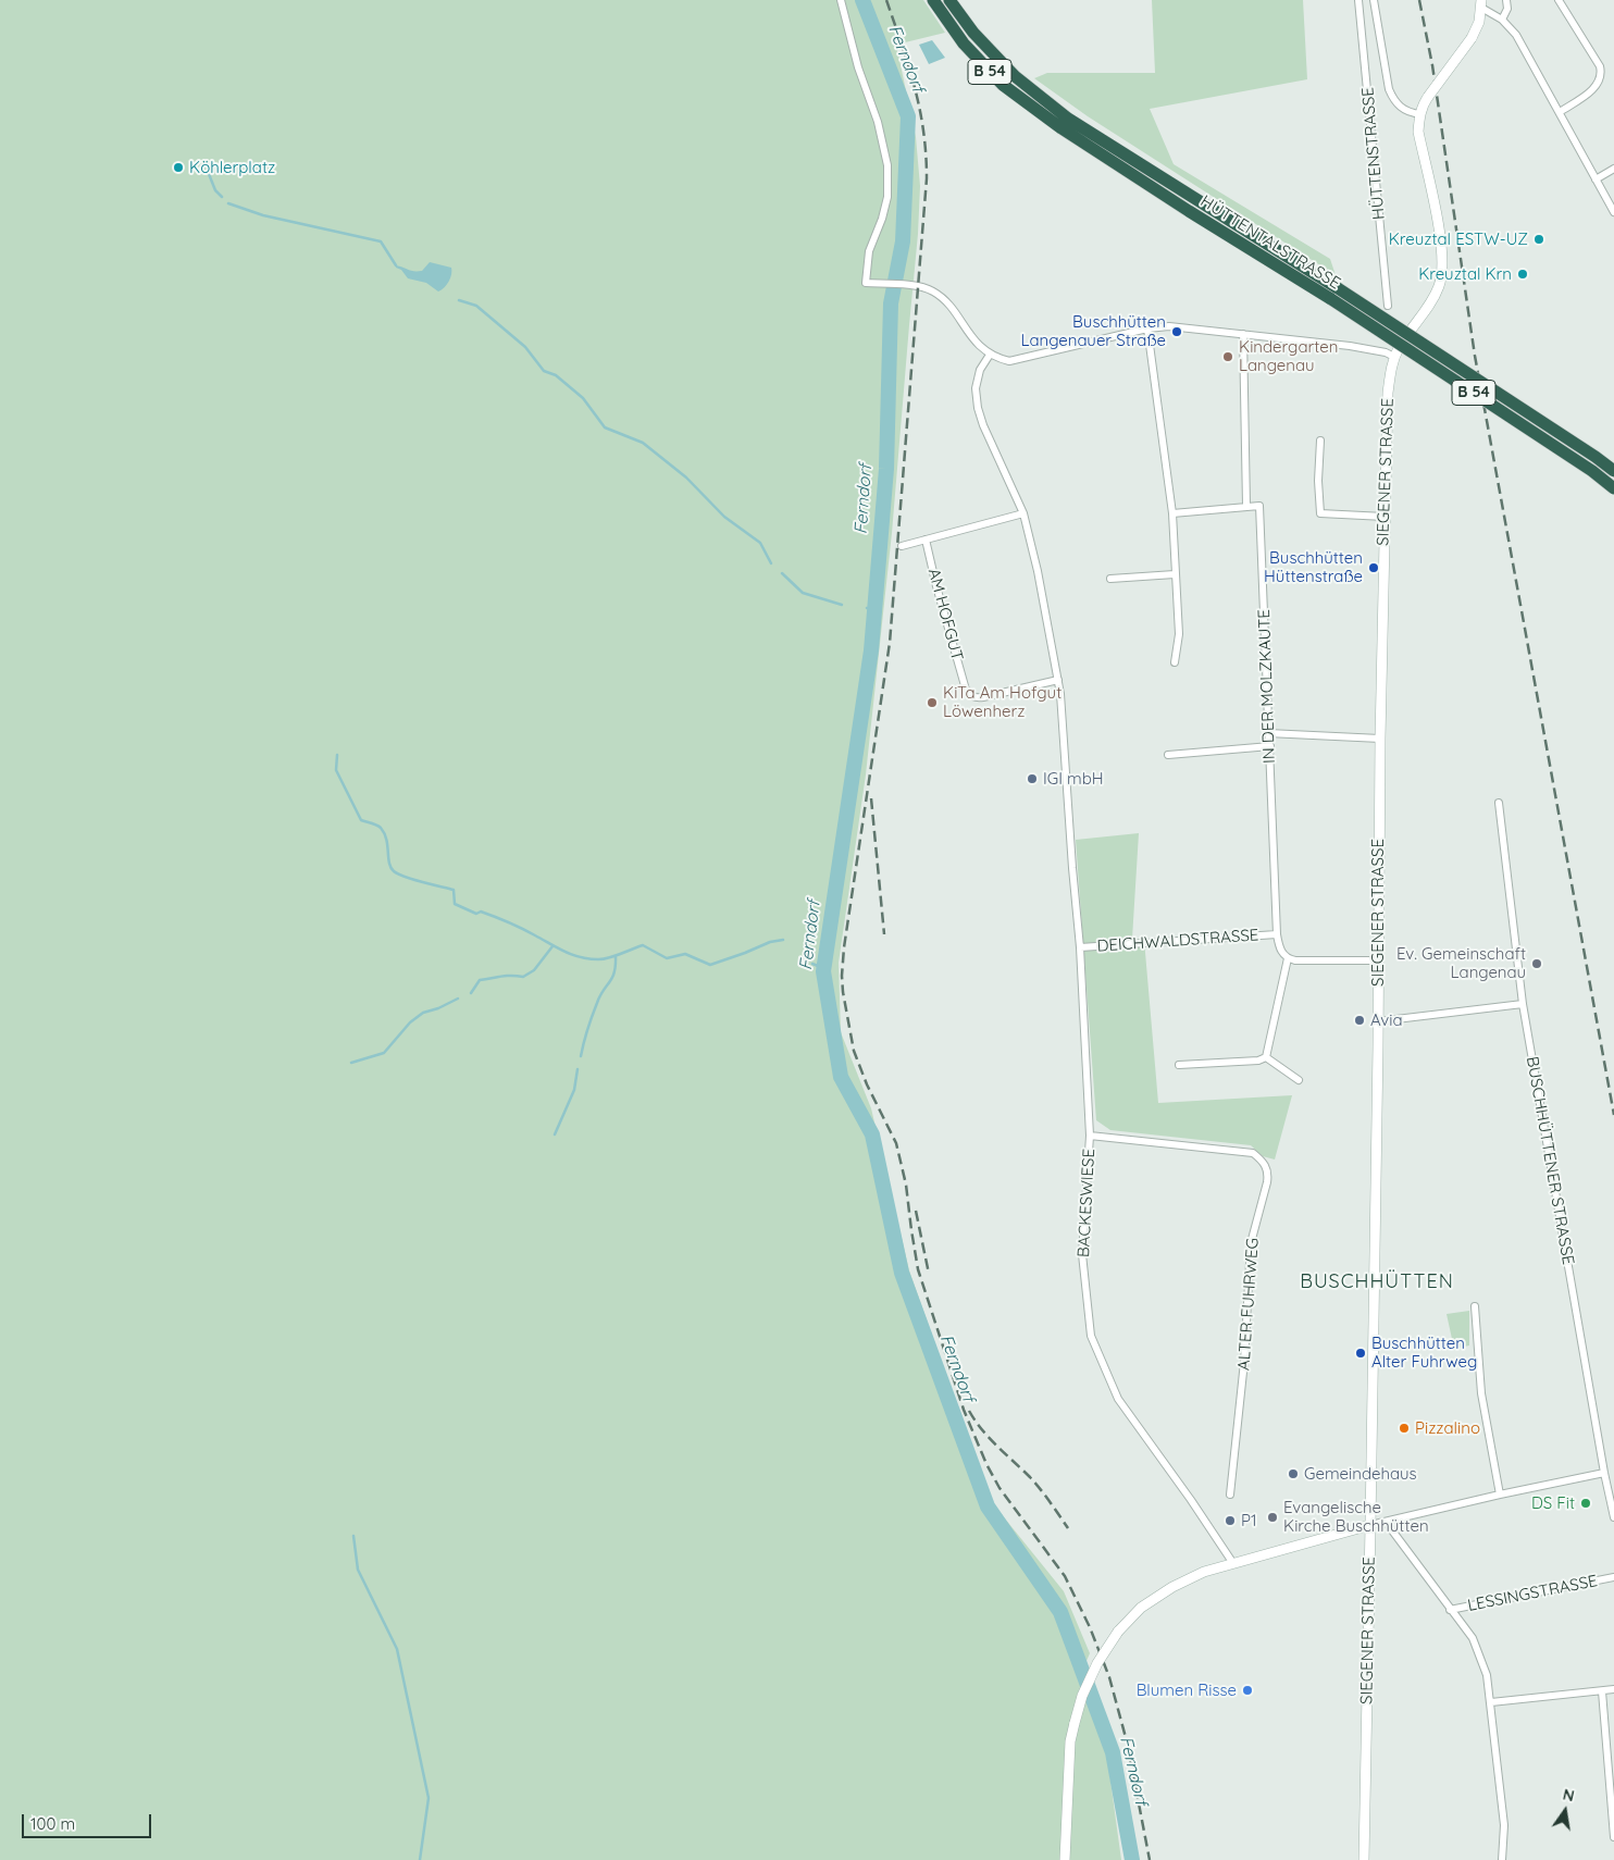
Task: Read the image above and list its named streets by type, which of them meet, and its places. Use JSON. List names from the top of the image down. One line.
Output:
{"streets":{"highway":["B 54","HÜTTENTALSTRASSE"],"main road":["SIEGENER STRASSE"],"street":["HÜTTENSTRASSE","AM HOFGUT","IN DER MOLZKAUTE","DEICHWALDSTRASSE","BUSCHHÜTTENER STRASSE","BACKESWIESE","ALTER FUHRWEG","LESSINGSTRASSE"]},"crossings":[["HÜTTENSTRASSE","SIEGENER STRASSE"],["AM HOFGUT","BACKESWIESE"],["IN DER MOLZKAUTE","DEICHWALDSTRASSE"],["DEICHWALDSTRASSE","BACKESWIESE"],["BACKESWIESE","ALTER FUHRWEG"]],"districts":["BUSCHHÜTTEN"],"water":["Ferndorf"],"places":["Köhlerplatz","Kreuztal ESTW-UZ","Kreuztal Krn","Buschhütten Langenauer Straße","Kindergarten Langenau","Buschhütten Hüttenstraße","KiTa Am Hofgut Löwenherz","IGI mbH","Ev. Gemeinschaft Langenau","Avia","Buschhütten Alter Fuhrweg","Pizzalino","Gemeindehaus","DS Fit","Evangelische Kirche Buschhütten","P1","Blumen Risse"],"scale_bar":"100 m","north":"top"}
